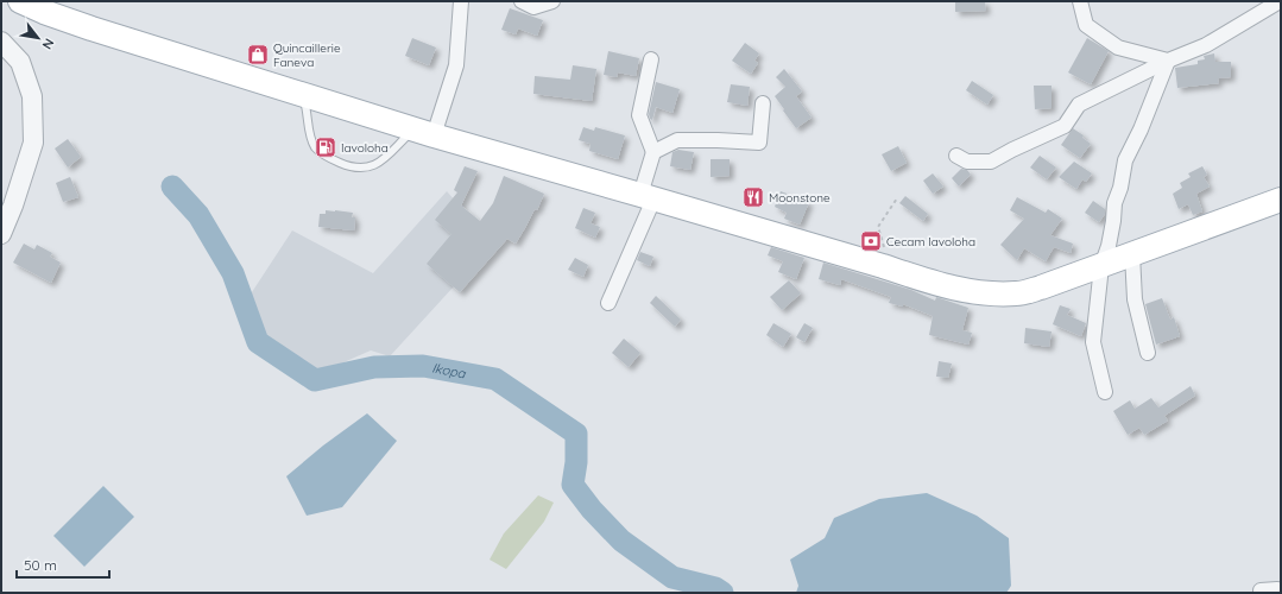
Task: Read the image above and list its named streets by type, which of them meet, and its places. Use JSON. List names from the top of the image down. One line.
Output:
{"water":["Ikopa"],"places":{"shop":["Quincaillerie Faneva"],"fuel station":["Iavoloha"],"restaurant":["Moonstone"],"bank":["Cecam Iavoloha"]},"scale_bar":"50 m","north":"bottom right"}
